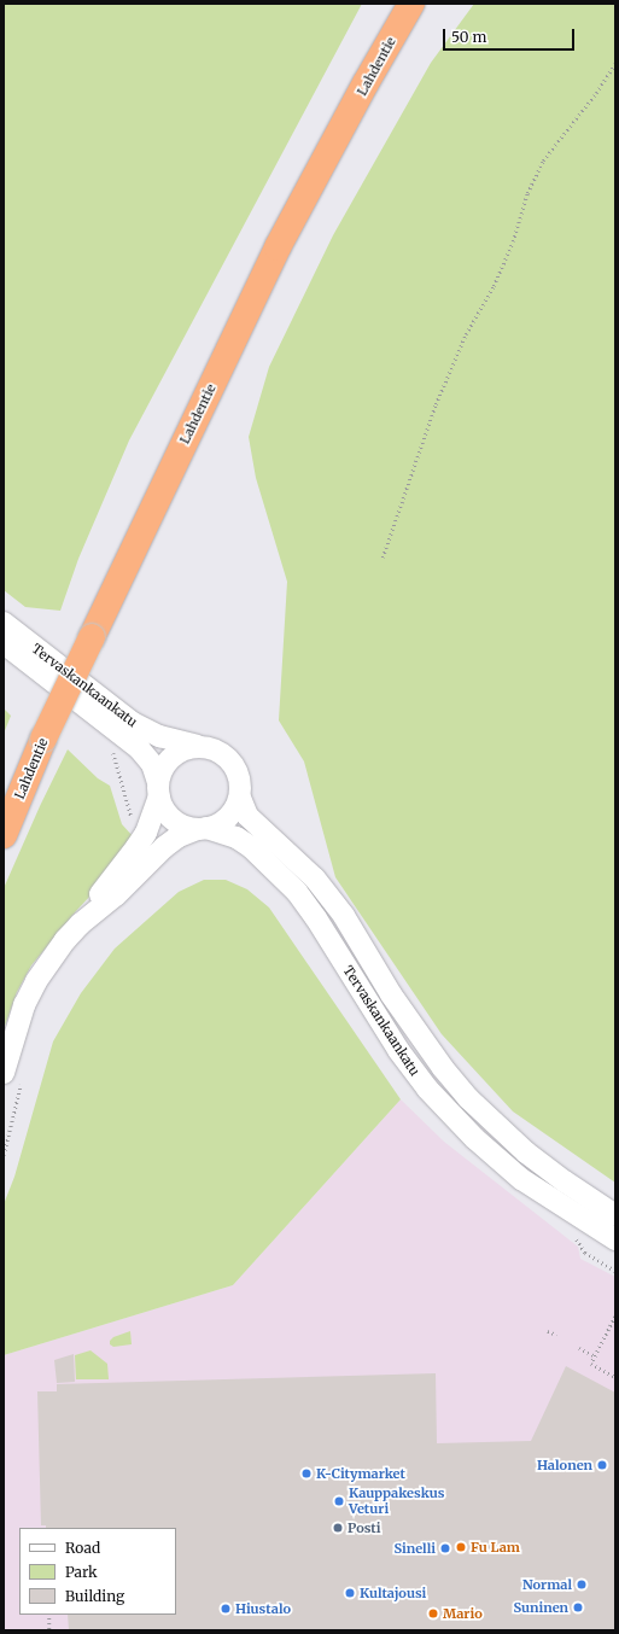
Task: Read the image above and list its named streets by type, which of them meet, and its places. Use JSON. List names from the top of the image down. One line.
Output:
{"streets":{"highway":["Lahdentie"],"street":["Tervaskankaankatu"]},"places":["Halonen","K-Citymarket","Kauppakeskus Veturi","Posti","Fu Lam","Sinelli","Normal","Kultajousi","Suninen","Hiustalo","Mario"],"legend":["Road","Park","Building"],"scale_bar":"50 m"}
